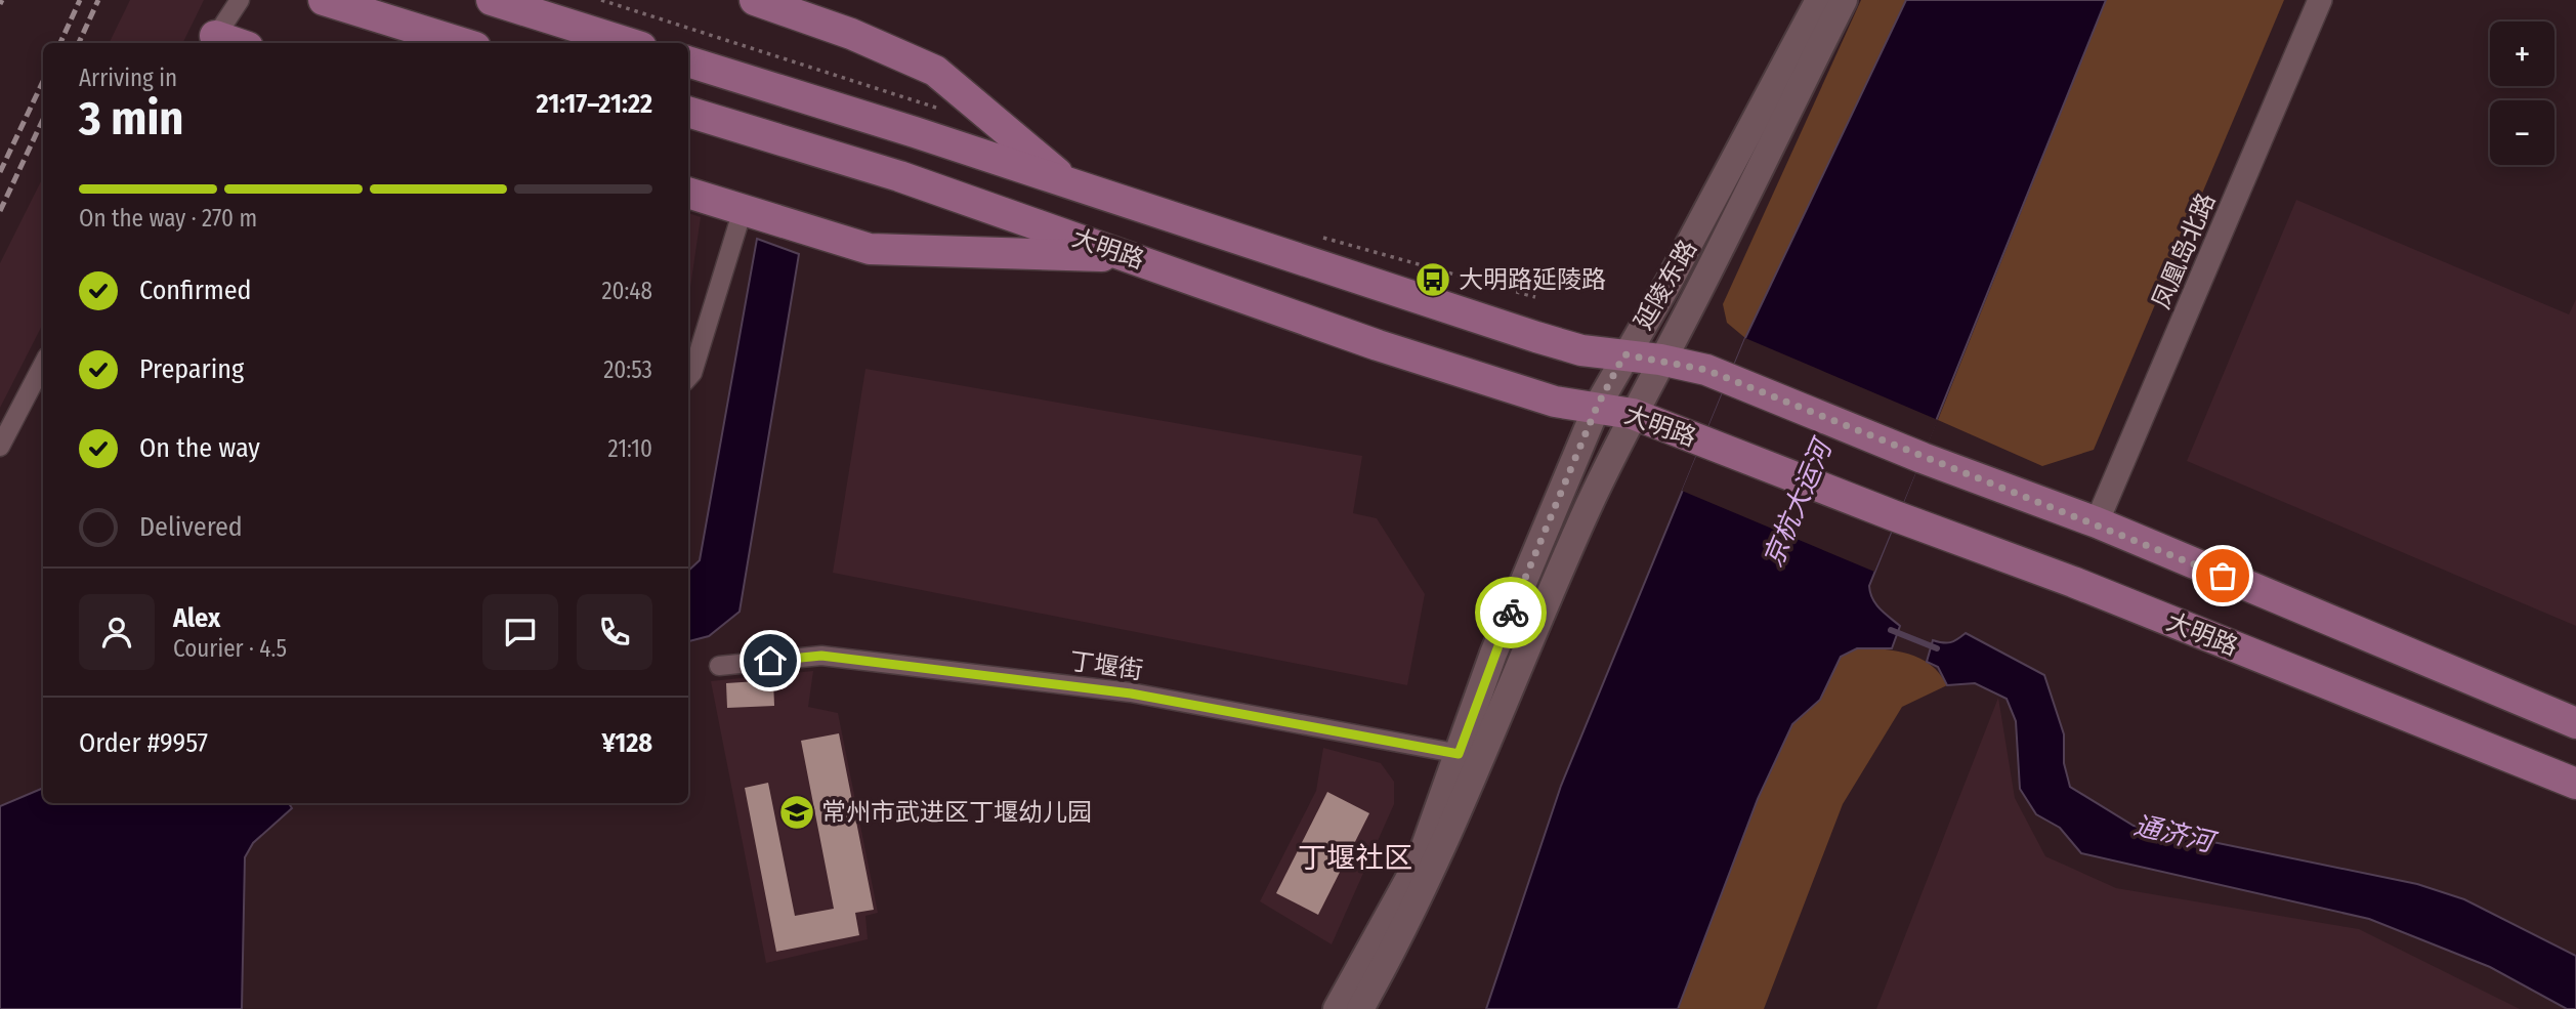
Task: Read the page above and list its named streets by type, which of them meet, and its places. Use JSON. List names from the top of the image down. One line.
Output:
{"streets":{"main road":["大明路","延陵东路"],"street":["凤凰岛北路","丁堰街"]},"crossings":[["大明路","凤凰岛北路"],["大明路","延陵东路"],["延陵东路","丁堰街"]],"districts":["丁堰社区"],"water":["京杭大运河","通济河"],"places":{"bus stop":["大明路延陵路"],"school or university":["常州市武进区丁堰幼儿园"]},"page":{"map_buttons":["+","−"],"heading":["3 min","Arriving in","21:17–21:22"],"panel":["Alex","Courier · 4.5","Order #9957","¥128"],"bar":"On the way · 270 m","list":[["Confirmed","20:48"],["Preparing","20:53"],["On the way","21:10"],"Delivered"]}}
